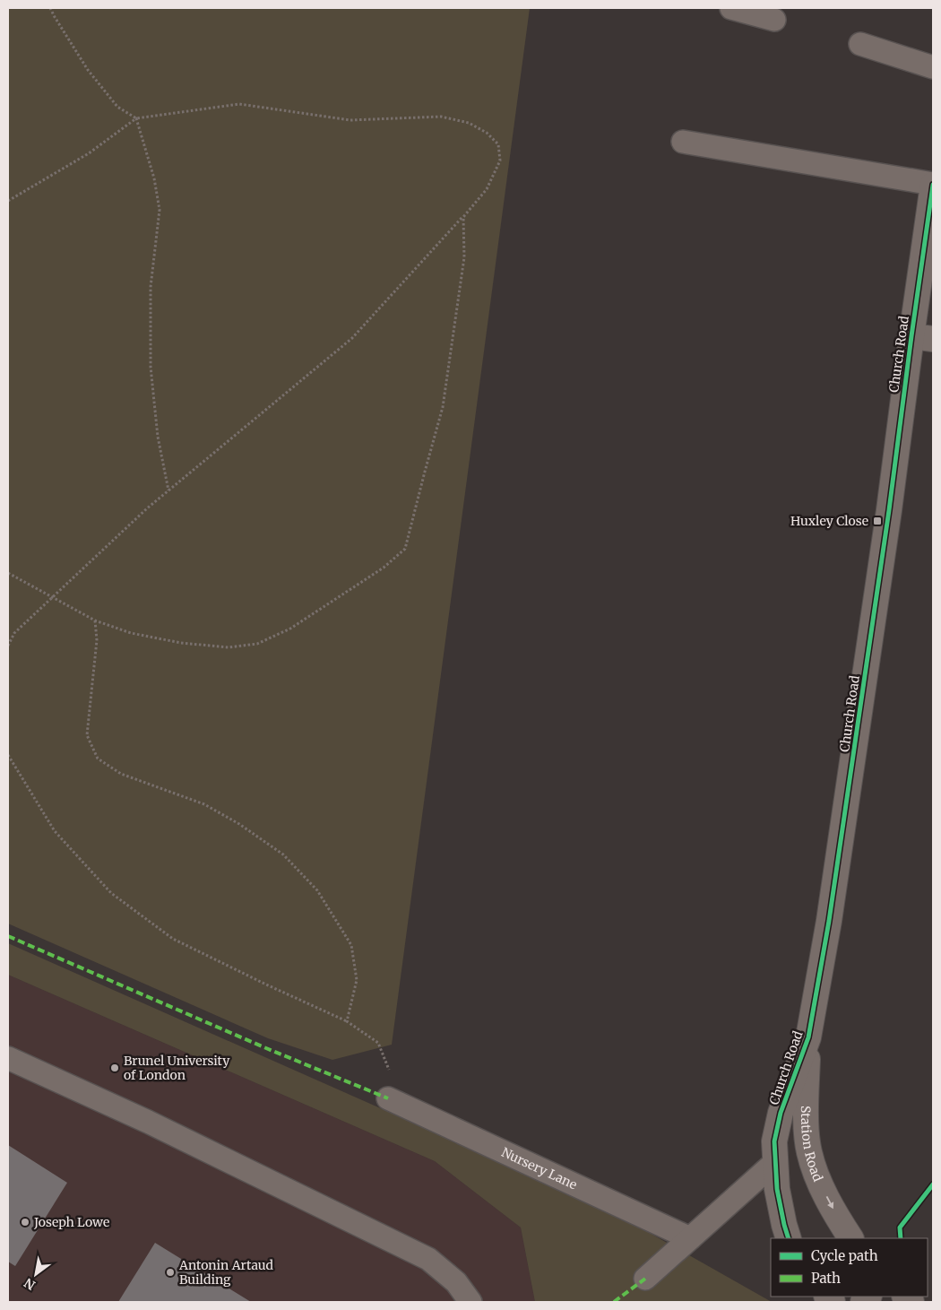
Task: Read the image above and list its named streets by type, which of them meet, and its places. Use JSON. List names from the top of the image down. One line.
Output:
{"streets":{"street":["Church Road","Station Road"],"lane":["Nursery Lane"]},"crossings":[["Church Road","Station Road"]],"one_way":["Station Road"],"places":{"transit":["Huxley Close"],"other":["Brunel University of London","Joseph Lowe","Antonin Artaud Building"]},"legend":["Cycle path","Path"],"north":"bottom left"}
